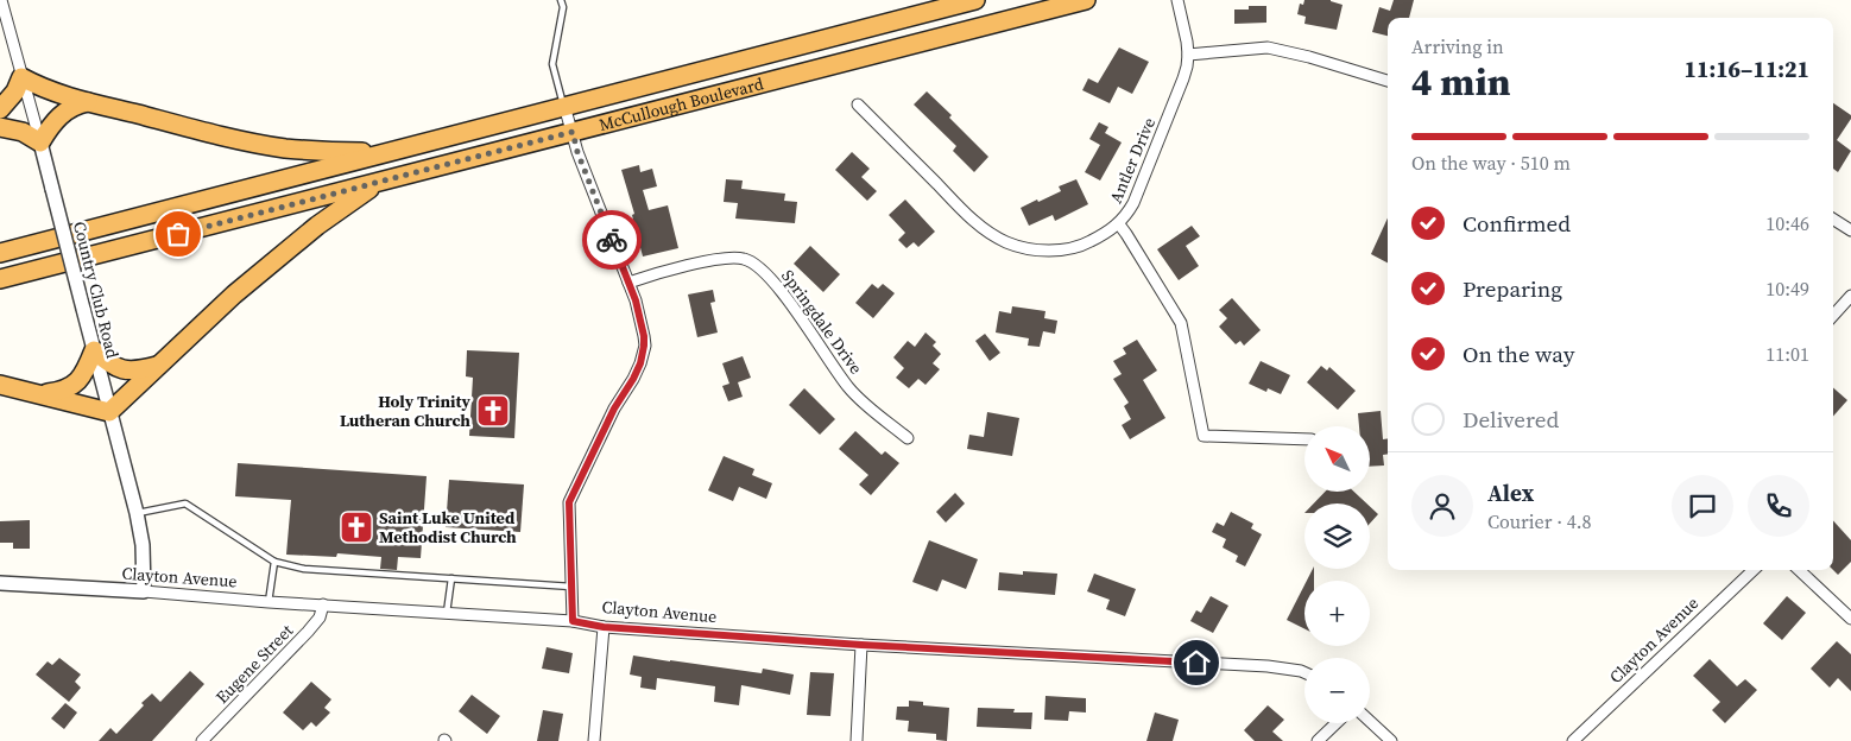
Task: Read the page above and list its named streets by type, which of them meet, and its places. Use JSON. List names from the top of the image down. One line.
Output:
{"streets":{"highway":["McCullough Boulevard"],"street":["Antler Drive","Country Club Road","Springdale Drive","Clayton Avenue","Eugene Street"]},"crossings":[["Country Club Road","Clayton Avenue"],["Clayton Avenue","Eugene Street"]],"places":{"church":["Holy Trinity Lutheran Church","Saint Luke United Methodist Church"]},"north":"top left","page":{"heading":["4 min","Arriving in","11:16–11:21"],"panel":["Alex","Courier · 4.8"],"bar":"On the way · 510 m","list":[["Confirmed","10:46"],["Preparing","10:49"],["On the way","11:01"],"Delivered"],"map_buttons":["+","−"]}}
